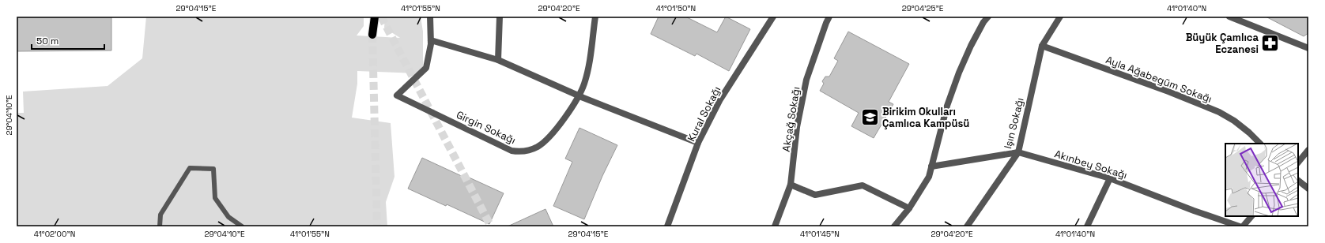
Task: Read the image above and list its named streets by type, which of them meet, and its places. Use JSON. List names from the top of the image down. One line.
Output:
{"streets":{"street":["Ayla Ağabegüm Sokağı","Kural Sokağı","Akçağ Sokağı","Işın Sokağı","Girgin Sokağı","Akınbey Sokağı"]},"crossings":[["Ayla Ağabegüm Sokağı","Işın Sokağı"],["Işın Sokağı","Akınbey Sokağı"]],"places":{"pharmacy":["Büyük Çamlıca Eczanesi"],"school or university":["Birikim Okulları Çamlıca Kampüsü"]},"scale_bar":"50 m","coordinates":["29°04'15\"E","41°01'55\"N","29°04'20\"E","41°01'50\"N","29°04'25\"E","41°01'40\"N","29°04'10\"E","41°02'00\"N","41°01'45\"N"]}
